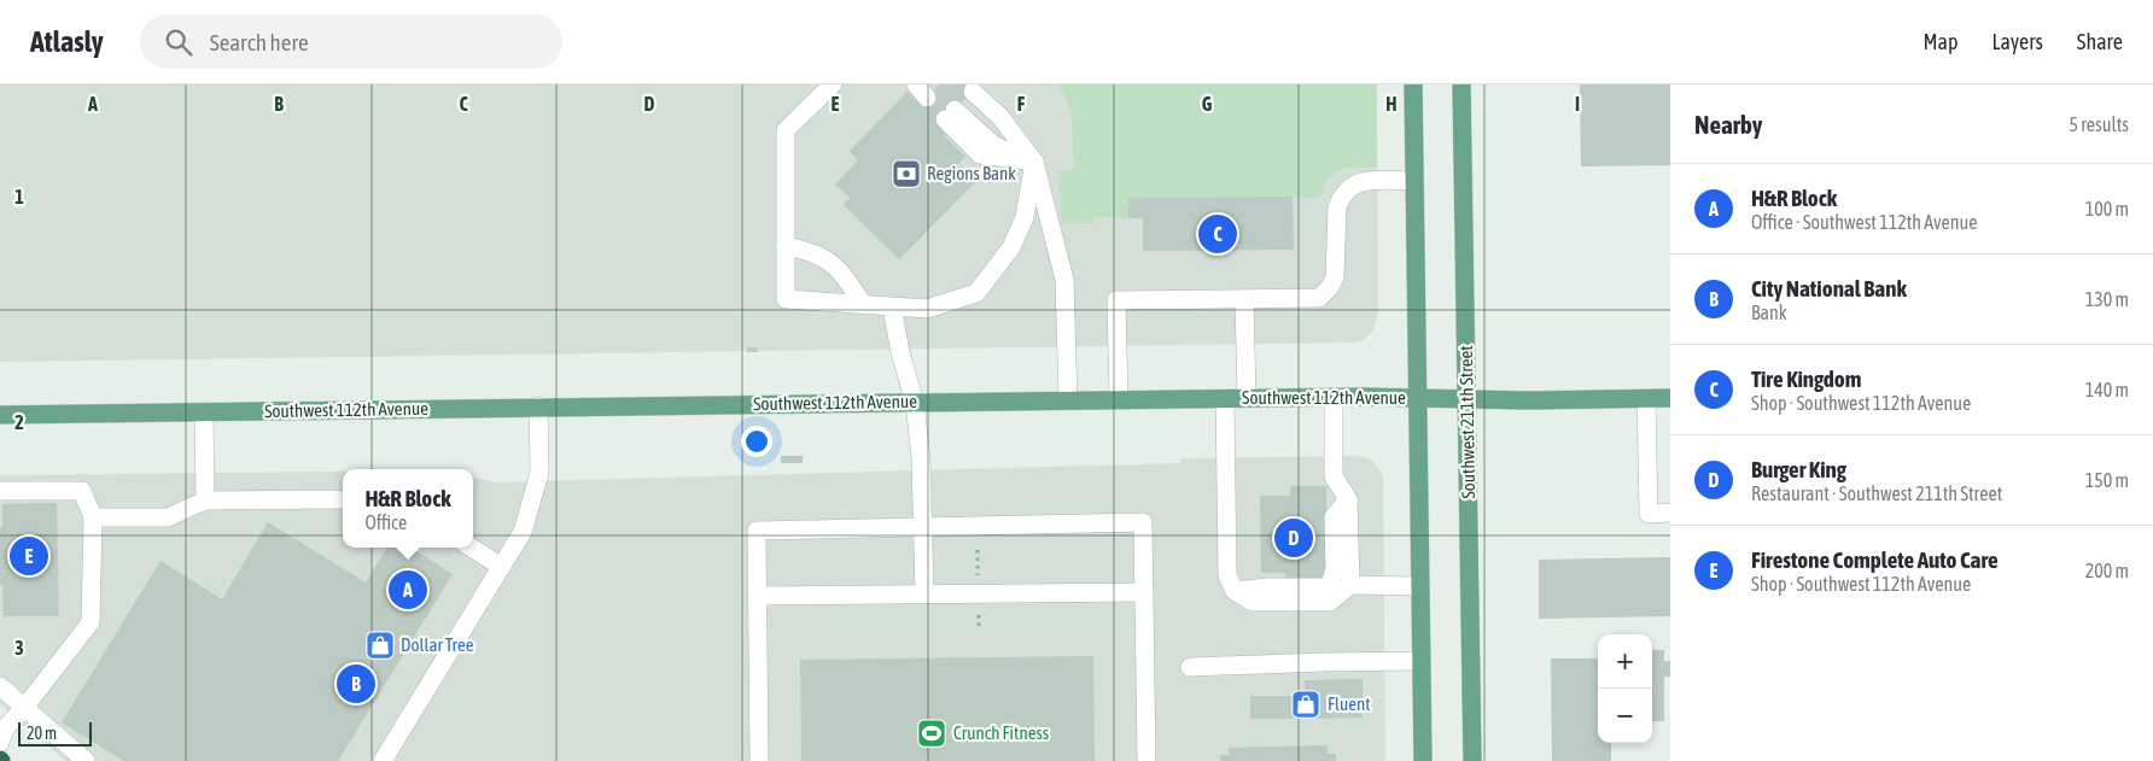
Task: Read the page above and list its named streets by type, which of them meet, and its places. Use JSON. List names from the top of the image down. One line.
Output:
{"streets":{"main road":["Southwest 112th Avenue","Southwest 211th Street"]},"crossings":[["Southwest 112th Avenue","Southwest 211th Street"]],"places":{"bank":["Regions Bank"],"shop":["Dollar Tree","Fluent"],"sports":["Crunch Fitness"]},"scale_bar":"20 m","page":{"header":"Atlasly","search":"Search here","nav":["Map","Layers","Share"],"heading":["Nearby","5 results"],"list":[{"mark":"A","name":"H&R Block","note":"Office · Southwest 112th Avenue","value":"100 m"},{"mark":"B","name":"City National Bank","note":"Bank","value":"130 m"},{"mark":"C","name":"Tire Kingdom","note":"Shop · Southwest 112th Avenue","value":"140 m"},{"mark":"D","name":"Burger King","note":"Restaurant · Southwest 211th Street","value":"150 m"},{"mark":"E","name":"Firestone Complete Auto Care","note":"Shop · Southwest 112th Avenue","value":"200 m"}],"pins":["C","D","E","A","B"],"popup":["H&R Block","Office"],"map_buttons":["+","−"],"scale":"20 m"},"grid":{"columns":["A","B","C","D","E","F","G","H","I"],"rows":["1","2","3"]}}
